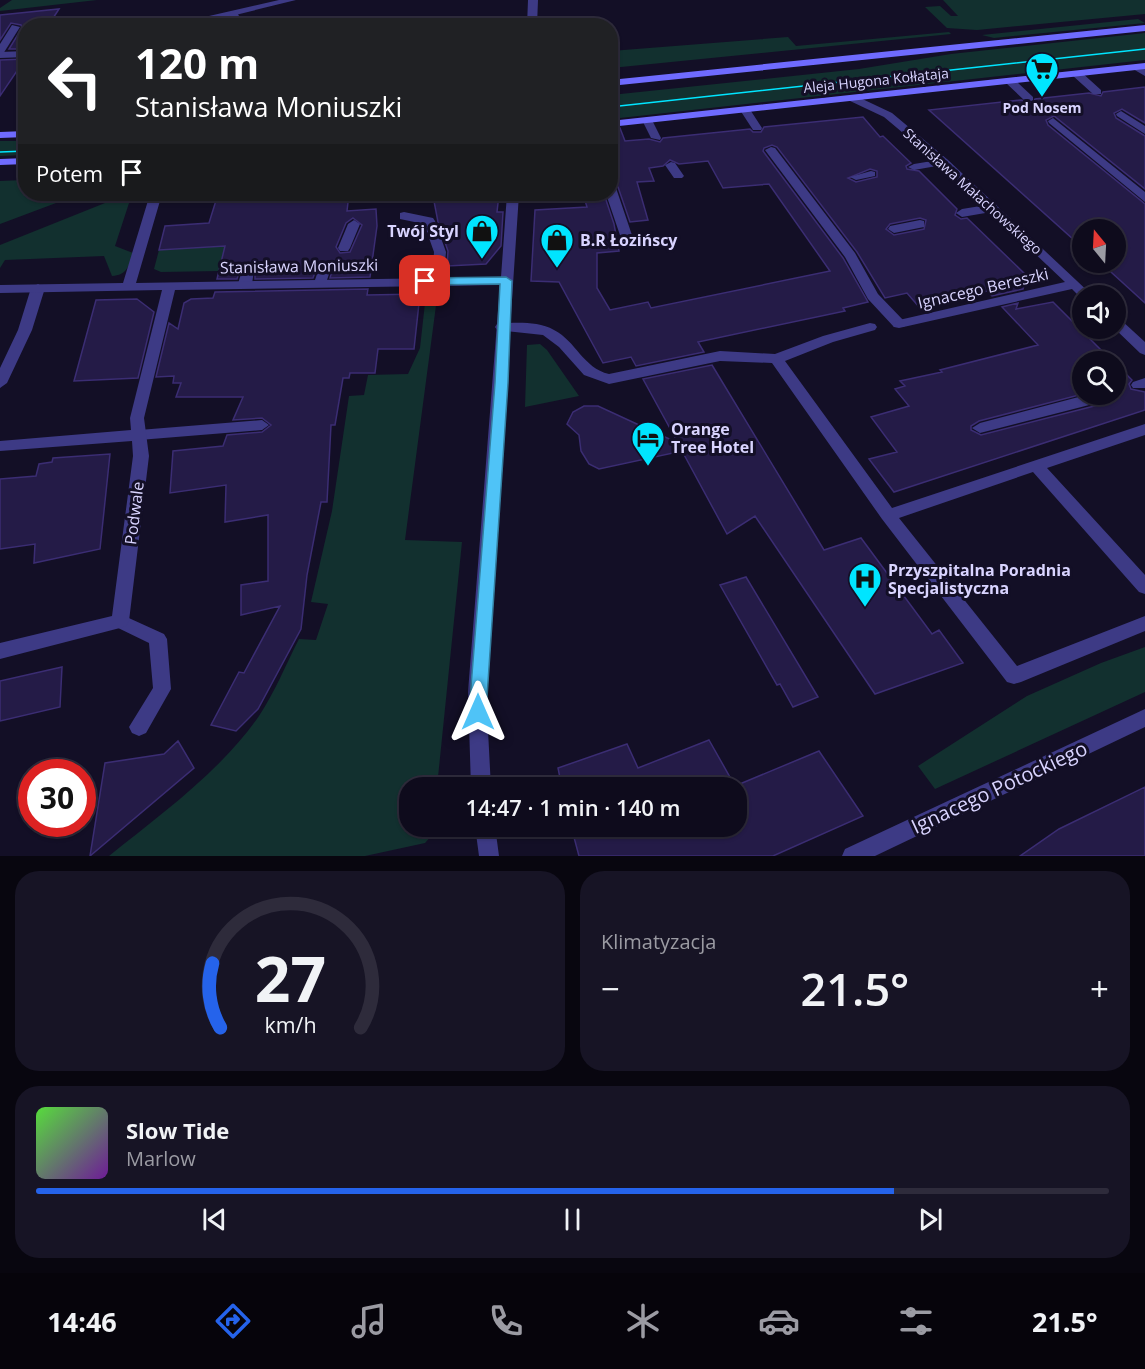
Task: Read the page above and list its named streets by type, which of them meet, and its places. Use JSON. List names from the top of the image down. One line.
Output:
{"streets":{"main road":["Aleja Hugona Kołłątaja"],"street":["Stanisława Małachowskiego","Stanisława Moniuszki","Ignacego Bereszki","Podwale","Ignacego Potockiego"]},"crossings":[["Aleja Hugona Kołłątaja","Stanisława Małachowskiego"],["Stanisława Małachowskiego","Ignacego Bereszki"],["Stanisława Moniuszki","Podwale"]],"places":{"supermarket":["Pod Nosem"],"shop":["Twój Styl","B.R Łozińscy"],"hotel":["Orange Tree Hotel"],"hospital":["Przyszpitalna Poradnia Specjalistyczna"]},"north":"top","page":{"turn":["120 m","Stanisława Moniuszki"],"then":"Potem","limit":"30","trip":"14:47 · 1 min · 140 m","tile":"Klimatyzacja","heat":["−","21.5°","+"],"song":["Slow Tide","Marlow"],"tabs":["14:46","21.5°"],"gauge":["27","km/h"]}}
